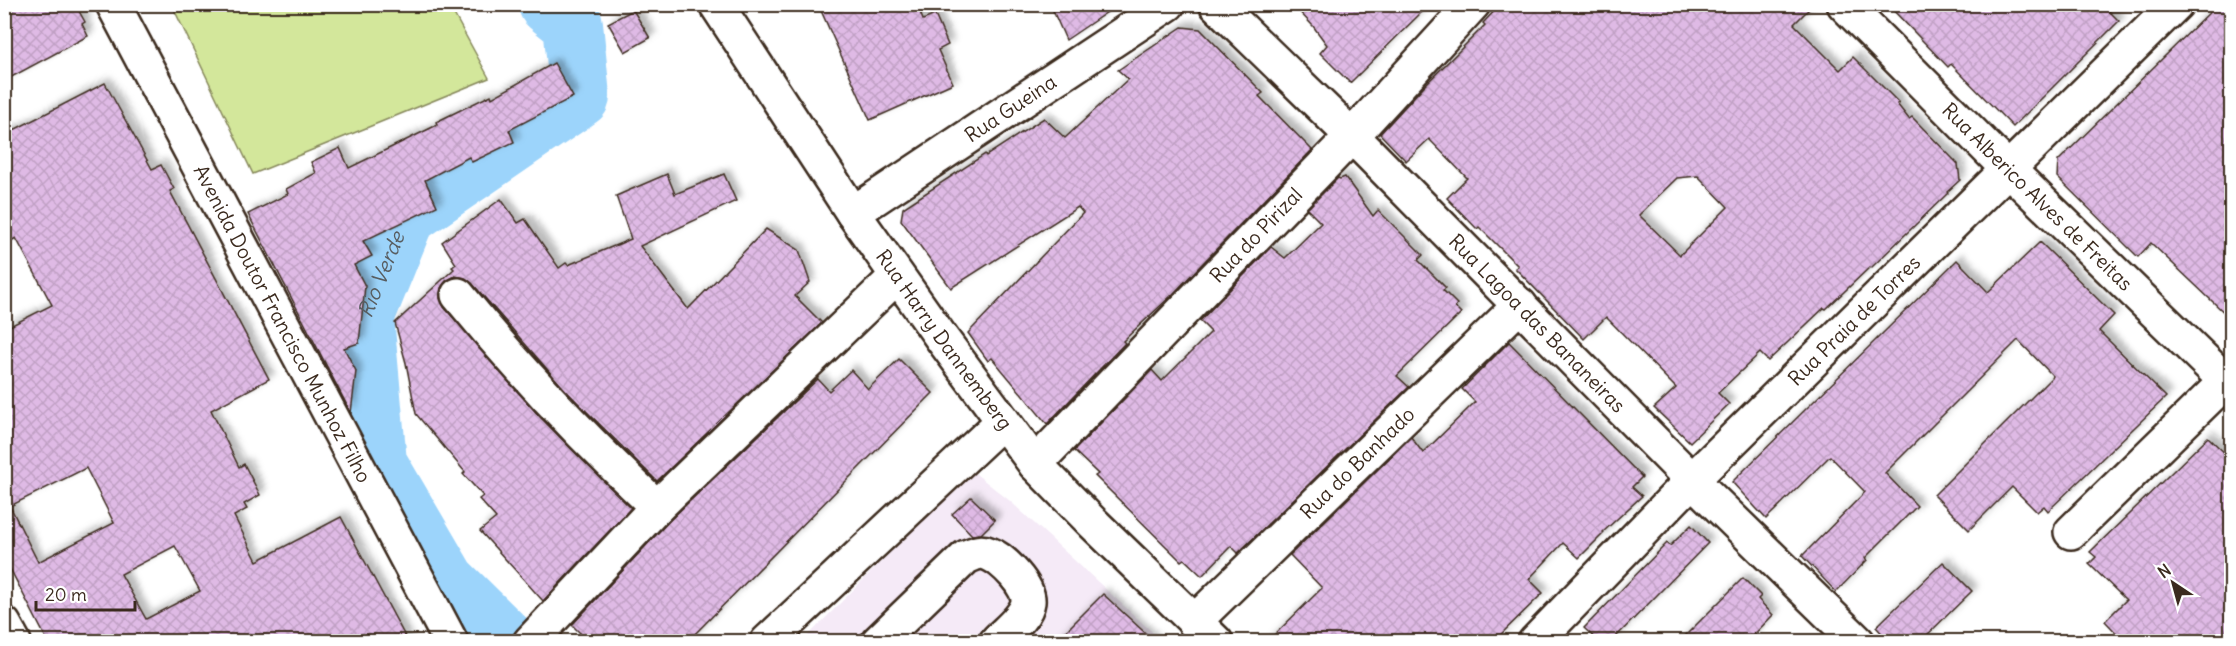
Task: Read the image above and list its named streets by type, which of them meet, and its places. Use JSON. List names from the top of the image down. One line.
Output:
{"streets":{"street":["Rua Gueina","Rua Alberico Alves de Freitas","Rua do Pirizal","Rua Praia de Torres","Avenida Doutor Francisco Munhoz Filho","Rua Lagoa das Bananeiras","Rua Harry Dannemberg","Rua do Banhado"]},"crossings":[["Rua Gueina","Rua Harry Dannemberg"],["Rua Alberico Alves de Freitas","Rua Praia de Torres"],["Rua do Pirizal","Rua Lagoa das Bananeiras"],["Rua do Pirizal","Rua Harry Dannemberg"],["Rua Praia de Torres","Rua Lagoa das Bananeiras"],["Rua Lagoa das Bananeiras","Rua do Banhado"],["Rua Harry Dannemberg","Rua do Banhado"]],"water":["Rio Verde"],"scale_bar":"20 m","north":"top left"}
